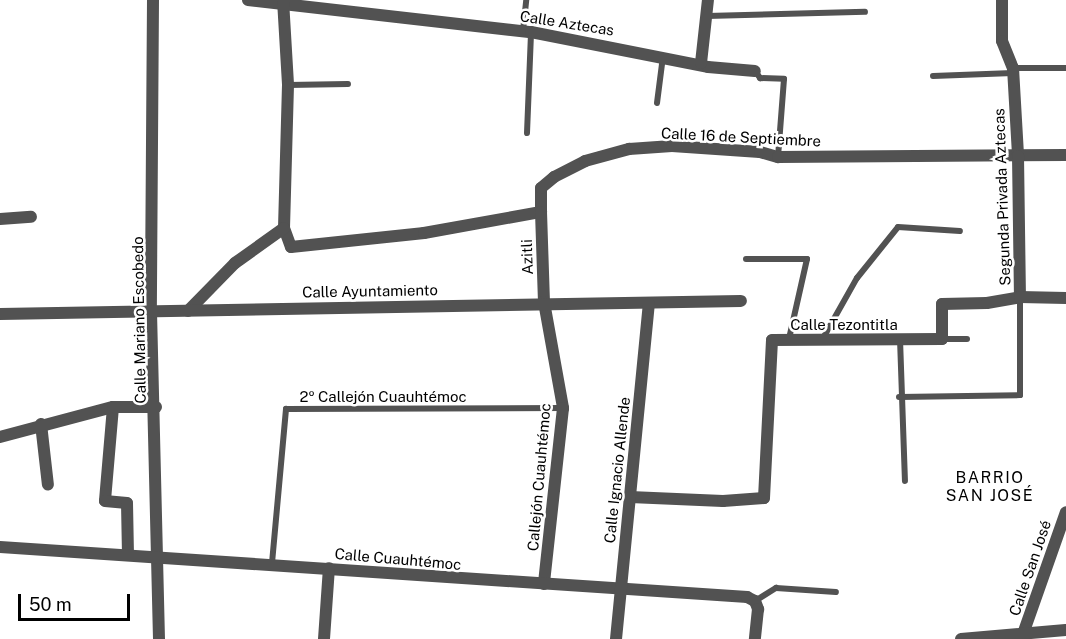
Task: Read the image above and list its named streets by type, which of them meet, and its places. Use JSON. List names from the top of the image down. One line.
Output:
{"streets":{"street":["Calle Aztecas","Calle 16 de Septiembre","Segunda Privada Aztecas","Azitli","Calle Ayuntamiento","Calle Mariano Escobedo","Calle Tezontitla","Calle Ignacio Allende","Callejón Cuauhtémoc","Calle Cuauhtémoc","Calle San José"],"lane":["2º Callejón Cuauhtémoc"]},"crossings":[["Calle Aztecas","Calle 16 de Septiembre"],["Calle 16 de Septiembre","Segunda Privada Aztecas"],["Calle 16 de Septiembre","Azitli"],["Azitli","Calle Ayuntamiento"],["Azitli","Callejón Cuauhtémoc"],["Calle Ayuntamiento","Calle Mariano Escobedo"],["Calle Ayuntamiento","Calle Ignacio Allende"],["Calle Ayuntamiento","Callejón Cuauhtémoc"],["Calle Mariano Escobedo","Calle Cuauhtémoc"],["Calle Tezontitla","Calle Ignacio Allende"],["2º Callejón Cuauhtémoc","Callejón Cuauhtémoc"],["2º Callejón Cuauhtémoc","Calle Cuauhtémoc"],["Calle Ignacio Allende","Calle Cuauhtémoc"],["Callejón Cuauhtémoc","Calle Cuauhtémoc"]],"districts":["BARRIO SAN JOSÉ"],"scale_bar":"50 m"}
